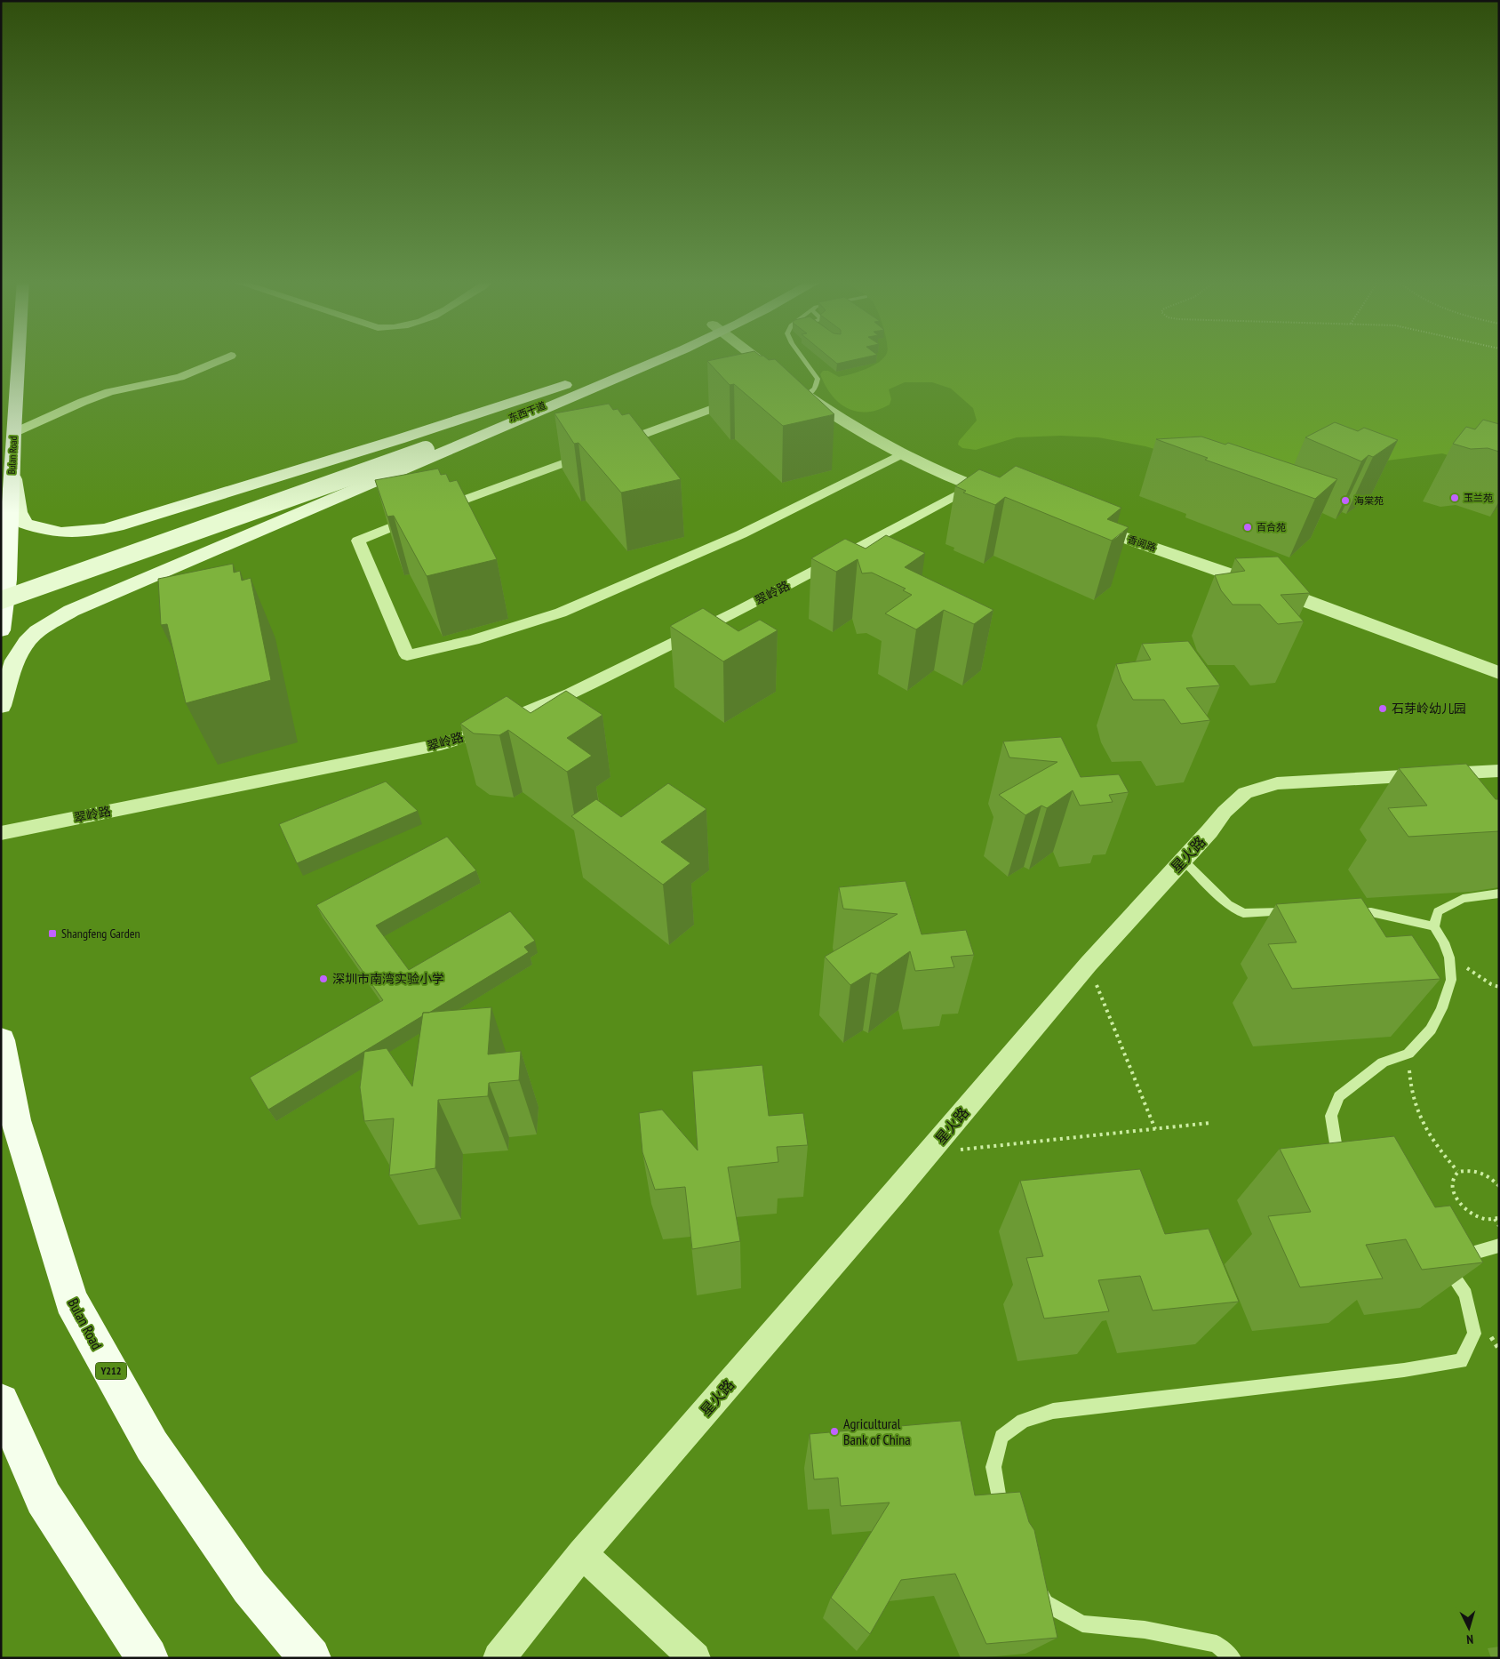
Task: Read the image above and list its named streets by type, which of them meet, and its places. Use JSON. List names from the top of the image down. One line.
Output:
{"streets":{"main road":["东西干道","Bulan Road","Y212"],"street":["香阅路","翠岭路","星火路"]},"places":{"other":["玉兰苑","海棠苑","百合苑","石芽岭幼儿园","深圳市南湾实验小学","Agricultural Bank of China"],"transit":["Shangfeng Garden"]},"north":"bottom"}
